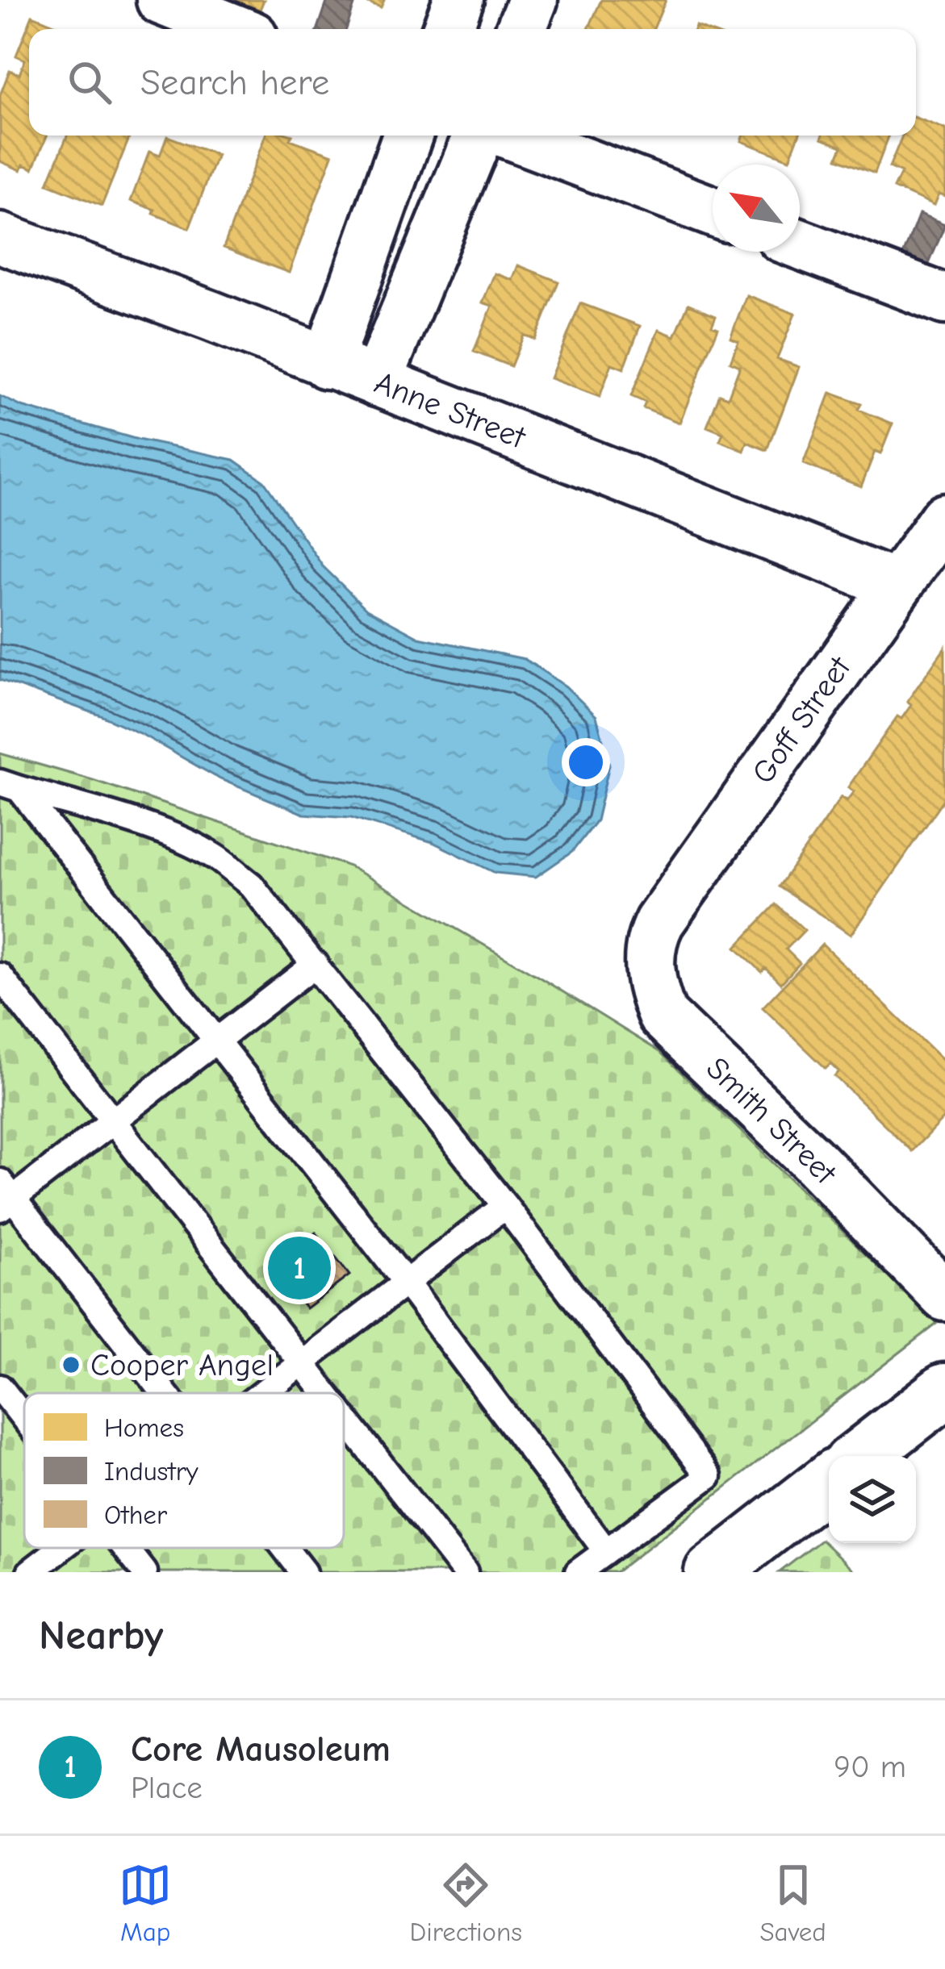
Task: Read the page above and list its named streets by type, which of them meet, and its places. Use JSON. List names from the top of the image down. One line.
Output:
{"streets":{"street":["Anne Street","Goff Street","Smith Street"]},"crossings":[["Anne Street","Goff Street"],["Goff Street","Smith Street"]],"places":["Cooper Angel"],"legend":["Homes","Industry","Other"],"north":"top left","page":{"search":"Search here","pins":"1","heading":"Nearby","list":[{"mark":"1","name":"Core Mausoleum","note":"Place","value":"90 m"}],"nav":["Map","Directions","Saved"]}}
